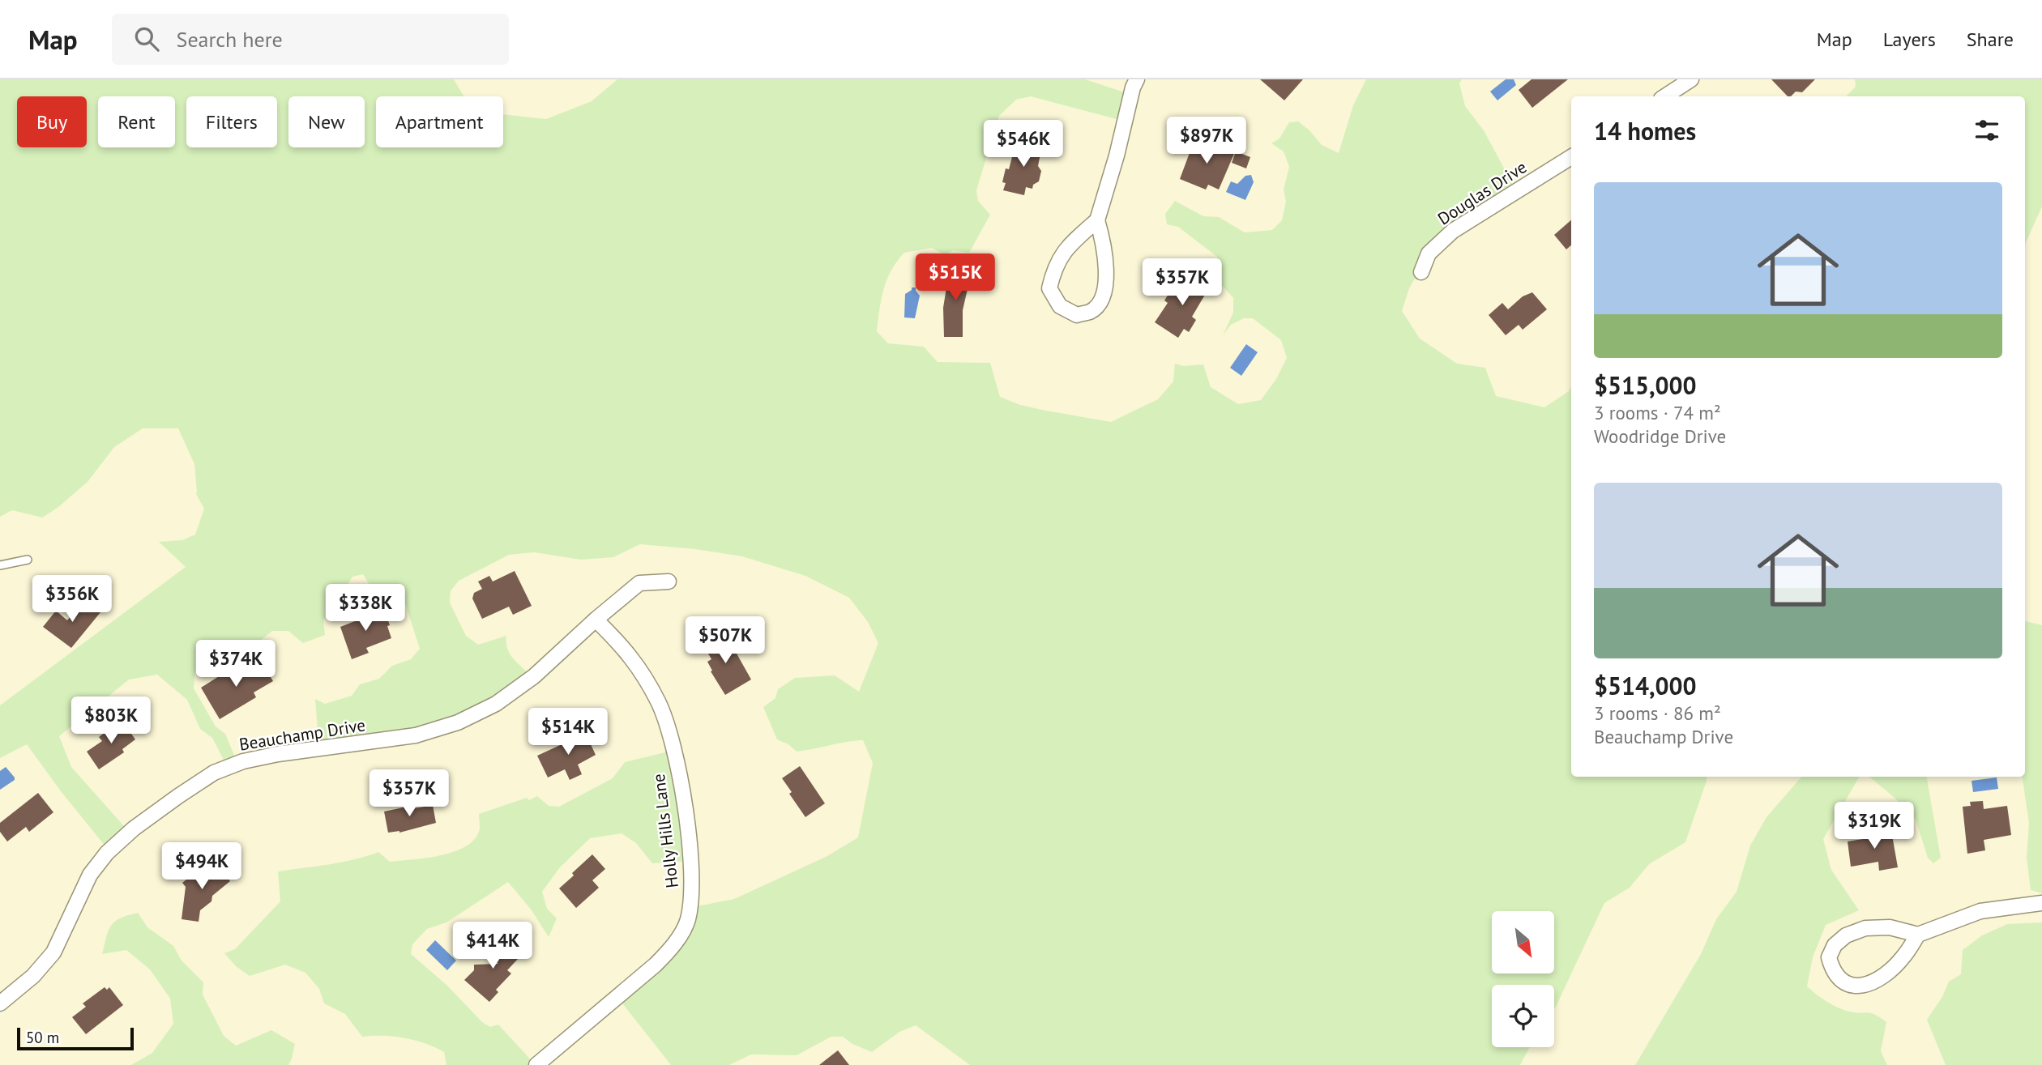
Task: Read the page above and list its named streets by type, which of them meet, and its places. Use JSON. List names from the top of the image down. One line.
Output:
{"streets":{"street":["Douglas Drive","Beauchamp Drive","Holly Hills Lane"]},"crossings":[["Beauchamp Drive","Holly Hills Lane"]],"scale_bar":"50 m","north":"bottom right","page":{"header":"Map","search":"Search here","nav":["Map","Layers","Share"],"chip":["Buy","Rent","Filters","New","Apartment"],"heading":"14 homes","price":["$897K","$546K","$515K","$357K","$356K","$338K","$507K","$374K","$803K","$514K","$357K","$319K","$494K","$414K"],"list":[{"name":"$515,000","note":"3 rooms · 74 m² · Woodridge Drive"},{"name":"$514,000","note":"3 rooms · 86 m² · Beauchamp Drive"}],"scale":"50 m"}}
